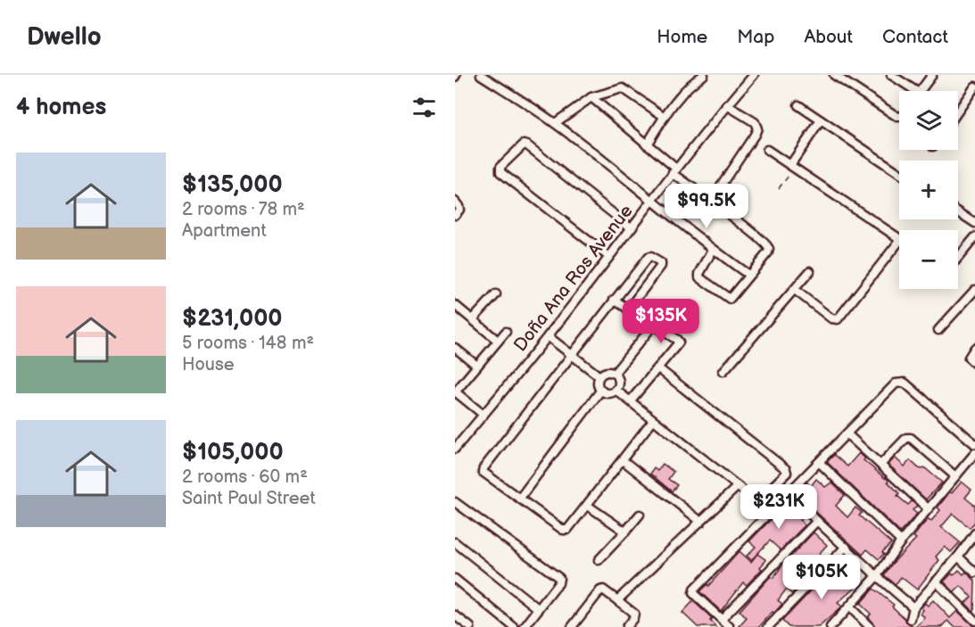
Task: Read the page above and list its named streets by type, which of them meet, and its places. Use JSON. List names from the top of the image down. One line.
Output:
{"streets":{"street":["Doña Ana Ros Avenue"]},"page":{"header":"Dwello","nav":["Home","Map","About","Contact"],"heading":"4 homes","map_buttons":["+","−"],"list":[{"name":"$135,000","note":"2 rooms · 78 m² · Apartment"},{"name":"$231,000","note":"5 rooms · 148 m² · House"},{"name":"$105,000","note":"2 rooms · 60 m² · Saint Paul Street"}],"price":["$99.5K","$135K","$231K","$105K"]}}
